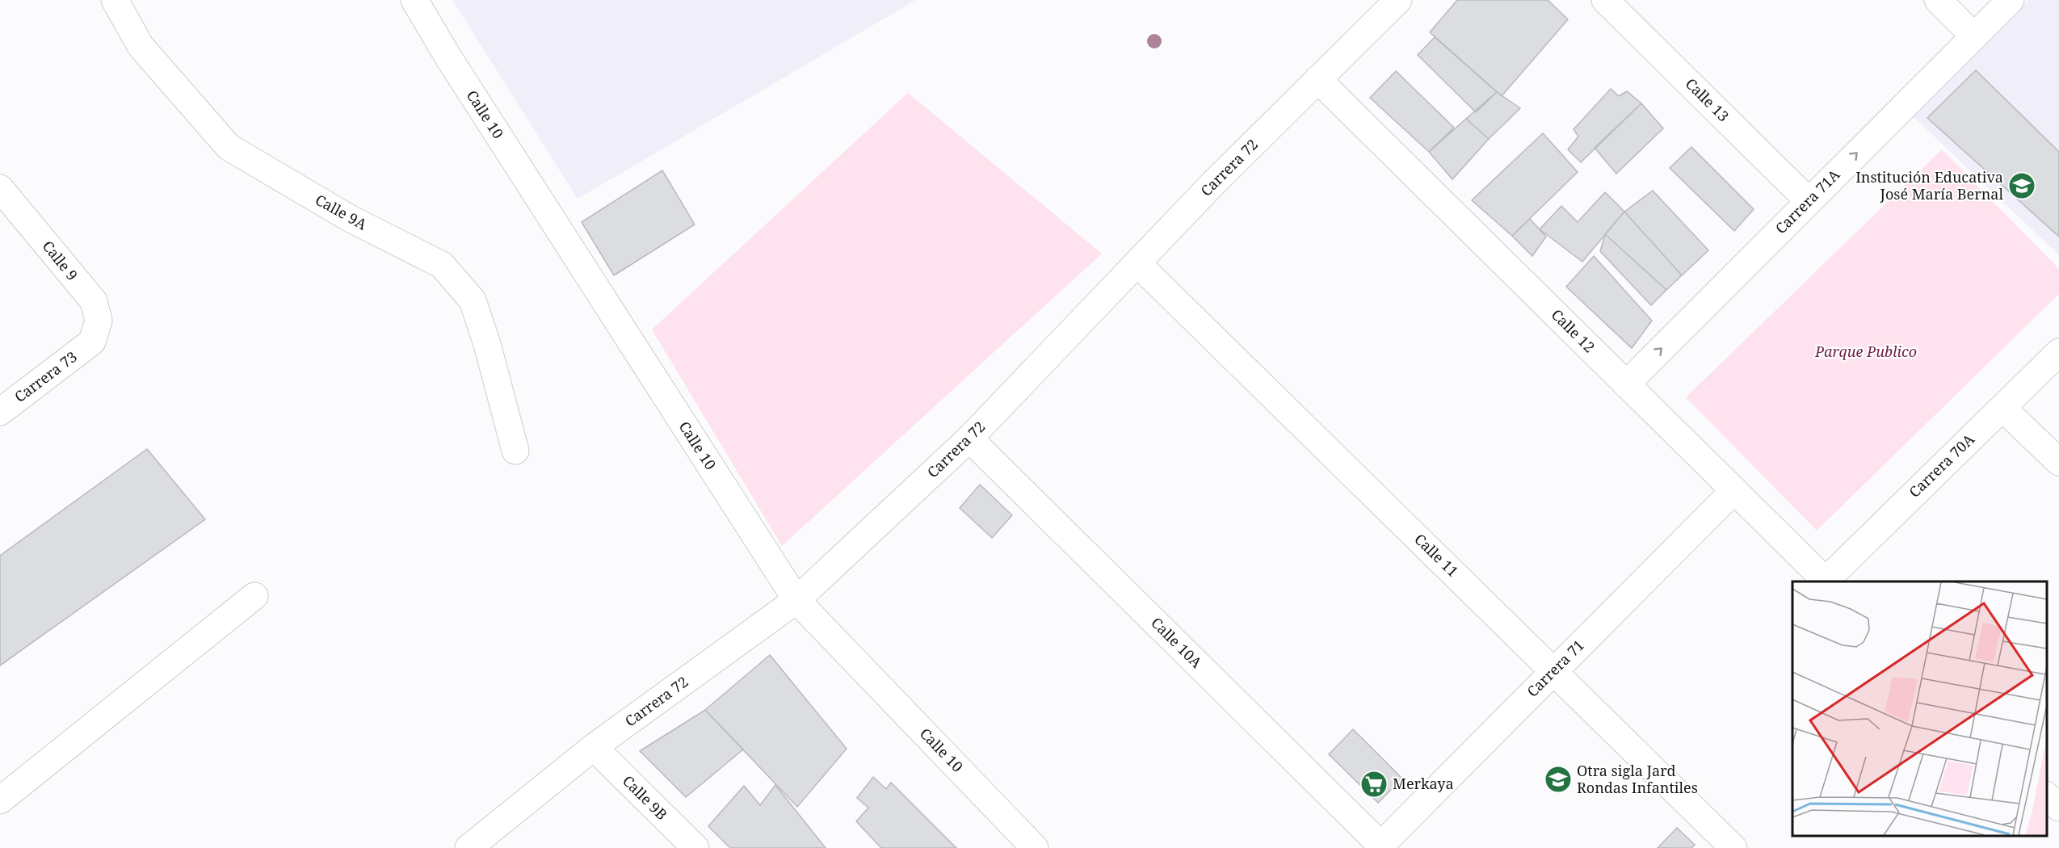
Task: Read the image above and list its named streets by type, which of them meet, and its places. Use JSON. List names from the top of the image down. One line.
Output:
{"streets":{"street":["Calle 13","Calle 10","Carrera 72","Carrera 71A","Calle 9A","Calle 9","Calle 12","Carrera 73","Carrera 70A","Calle 11","Calle 10A","Carrera 71","Calle 9B"]},"crossings":[["Calle 13","Carrera 71A"],["Calle 10","Carrera 72"],["Carrera 72","Calle 12"],["Carrera 72","Calle 11"],["Carrera 72","Calle 10A"],["Carrera 72","Calle 9B"],["Carrera 71A","Calle 12"],["Calle 9","Carrera 73"],["Calle 12","Carrera 70A"],["Calle 12","Carrera 71"],["Calle 11","Carrera 71"],["Calle 10A","Carrera 71"]],"one_way":["Carrera 71A"],"parks":["Parque Publico"],"places":{"school or university":["Institución Educativa José María Bernal","Otra sigla Jard Rondas Infantiles"],"supermarket":["Merkaya"]}}
